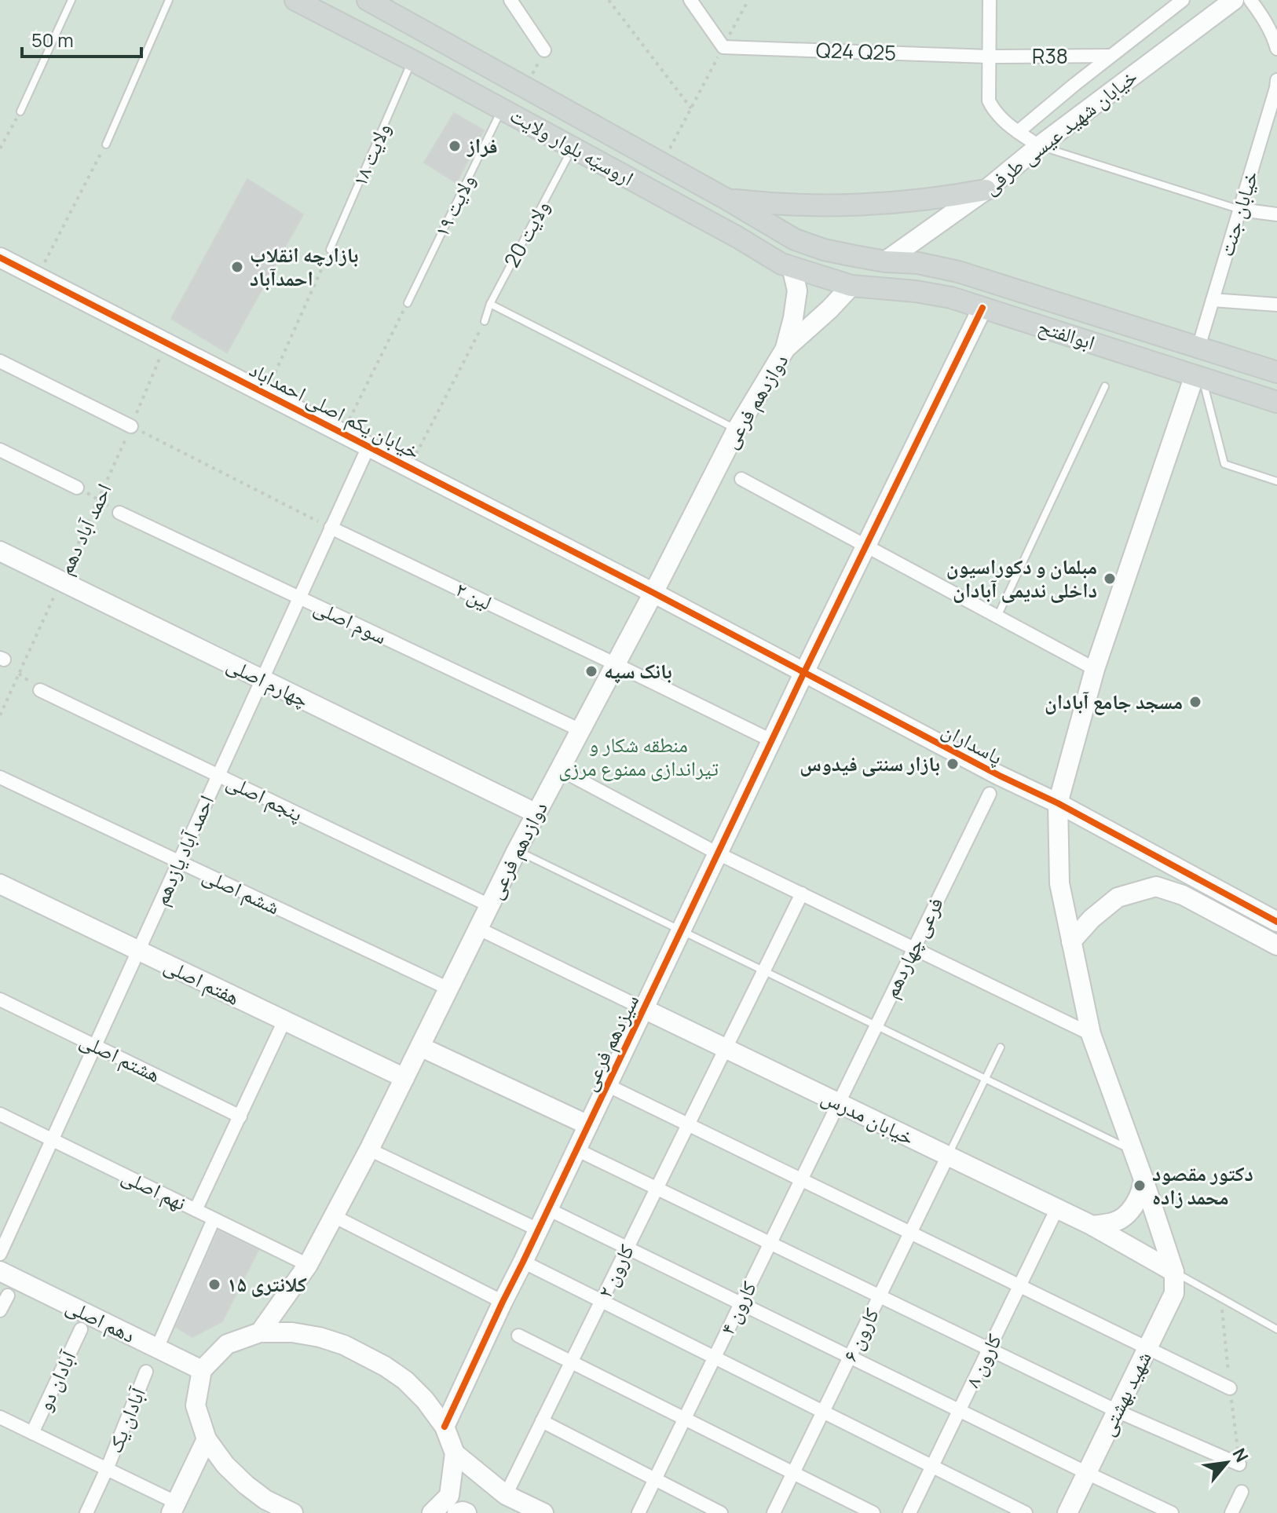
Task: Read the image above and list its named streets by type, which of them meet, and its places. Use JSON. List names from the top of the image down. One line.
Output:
{"streets":{"main road":["اروسیّه بلوار ولایت","ابوالفتح"],"street":["Q24 Q25","R38","خیابان شهید عیسی طرفی","خیابان جنت","دوازدهم فرعی","خیابان یکم اصلی احمداباد","لین ۲","سوم اصلی","چهارم اصلی","پاسداران","پنجم اصلی","احمد آباد یازدهم","ششم اصلی","فرعی چهاردهم","هفتم اصلی","سیزدهم فرعی","هشتم اصلی","خیابان مدرس","نهم اصلی","کارون ۲","کارون ۴","دهم اصلی","کارون ۶","کارون ۸","آبادان دو","شهید بهشتی","آبادان یک"],"lane":["ولایت ۱۸","ولایت ۱۹","ولایت 20"],"path":["احمد آباد دهم"]},"crossings":[["Q24 Q25","R38"],["خیابان شهید عیسی طرفی","اروسیّه بلوار ولایت"],["خیابان شهید عیسی طرفی","ابوالفتح"],["اروسیّه بلوار ولایت","ولایت ۱۸"],["اروسیّه بلوار ولایت","ولایت ۱۹"],["اروسیّه بلوار ولایت","ولایت 20"],["اروسیّه بلوار ولایت","ابوالفتح"],["اروسیّه بلوار ولایت","دوازدهم فرعی"],["خیابان جنت","ابوالفتح"],["ابوالفتح","دوازدهم فرعی"],["ابوالفتح","سیزدهم فرعی"],["دوازدهم فرعی","خیابان یکم اصلی احمداباد"],["دوازدهم فرعی","لین ۲"],["دوازدهم فرعی","سوم اصلی"],["دوازدهم فرعی","چهارم اصلی"],["دوازدهم فرعی","پاسداران"],["دوازدهم فرعی","پنجم اصلی"],["دوازدهم فرعی","ششم اصلی"],["دوازدهم فرعی","هفتم اصلی"],["دوازدهم فرعی","نهم اصلی"],["خیابان یکم اصلی احمداباد","احمد آباد دهم"],["خیابان یکم اصلی احمداباد","پاسداران"],["خیابان یکم اصلی احمداباد","احمد آباد یازدهم"],["احمد آباد دهم","چهارم اصلی"],["لین ۲","احمد آباد یازدهم"],["لین ۲","سیزدهم فرعی"],["سوم اصلی","احمد آباد یازدهم"],["چهارم اصلی","احمد آباد یازدهم"],["پاسداران","سیزدهم فرعی"],["پنجم اصلی","احمد آباد یازدهم"],["احمد آباد یازدهم","ششم اصلی"],["احمد آباد یازدهم","هفتم اصلی"],["احمد آباد یازدهم","هشتم اصلی"],["احمد آباد یازدهم","نهم اصلی"],["فرعی چهاردهم","خیابان مدرس"],["فرعی چهاردهم","کارون ۴"],["سیزدهم فرعی","خیابان مدرس"],["خیابان مدرس","کارون ۲"],["خیابان مدرس","کارون ۴"],["خیابان مدرس","کارون ۶"],["خیابان مدرس","کارون ۸"],["خیابان مدرس","شهید بهشتی"]],"parks":["منطقه شکار و تیراندازی ممنوع مرزی"],"places":["فراز","بازارچه انقلاب احمدآباد","مبلمان و دکوراسیون داخلی ندیمی آبادان","بانک سپه","مسجد جامع آبادان","بازار سنتی فیدوس","دكتور مقصود محمد زاده","کلانتری ۱۵"],"scale_bar":"50 m","north":"top right"}
